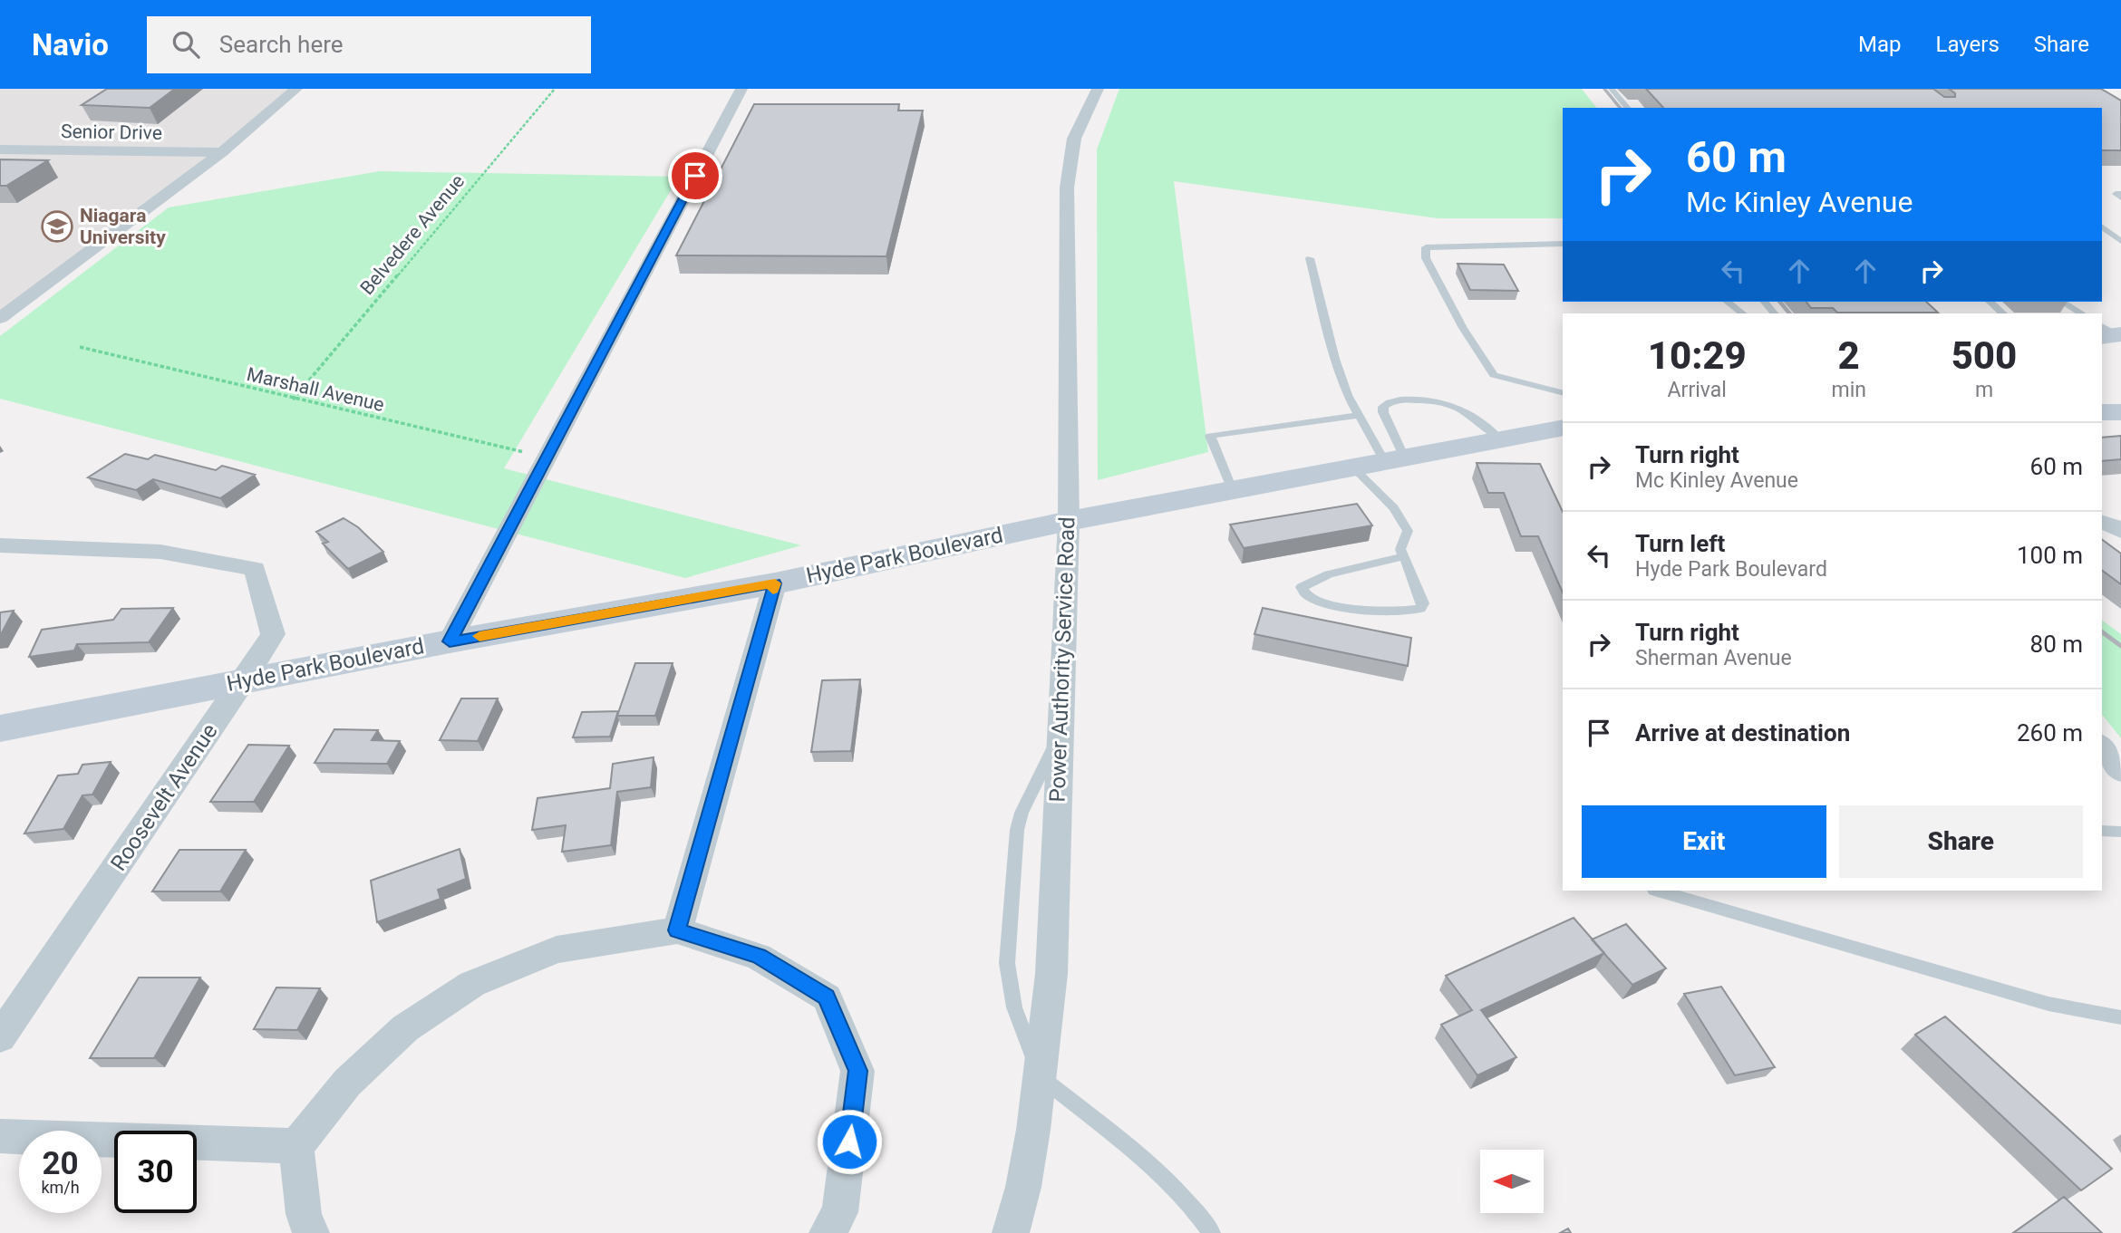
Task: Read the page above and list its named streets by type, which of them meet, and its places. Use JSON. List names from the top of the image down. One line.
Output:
{"streets":{"main road":["Hyde Park Boulevard"],"street":["Senior Drive","Power Authority Service Road","Roosevelt Avenue"],"path":["Belvedere Avenue","Marshall Avenue"]},"crossings":[["Belvedere Avenue","Marshall Avenue"],["Hyde Park Boulevard","Power Authority Service Road"],["Hyde Park Boulevard","Roosevelt Avenue"]],"places":{"school or university":["Niagara University"]},"north":"left","page":{"header":"Navio","search":"Search here","nav":["Map","Layers","Share"],"turn":["60 m","Mc Kinley Avenue"],"eta":["10:29","Arrival","2","min","500","m"],"list":[{"name":"Turn right","note":"Mc Kinley Avenue","value":"60 m"},{"name":"Turn left","note":"Hyde Park Boulevard","value":"100 m"},{"name":"Turn right","note":"Sherman Avenue","value":"80 m"},{"name":"Arrive at destination","value":"260 m"}],"buttons":["Exit","Share"],"speed":"20 km/h","limit":"30"}}
